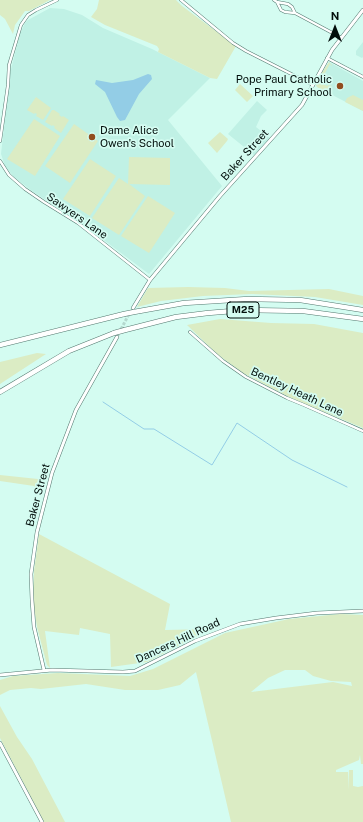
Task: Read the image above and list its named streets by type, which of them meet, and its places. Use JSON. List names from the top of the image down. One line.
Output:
{"streets":{"highway":["M25"],"street":["Baker Street","Sawyers Lane","Bentley Heath Lane","Dancers Hill Road"]},"crossings":[["Baker Street","Sawyers Lane"],["Baker Street","M25"],["Baker Street","Dancers Hill Road"]],"places":["Pope Paul Catholic Primary School","Dame Alice Owen's School"],"north":"top"}
